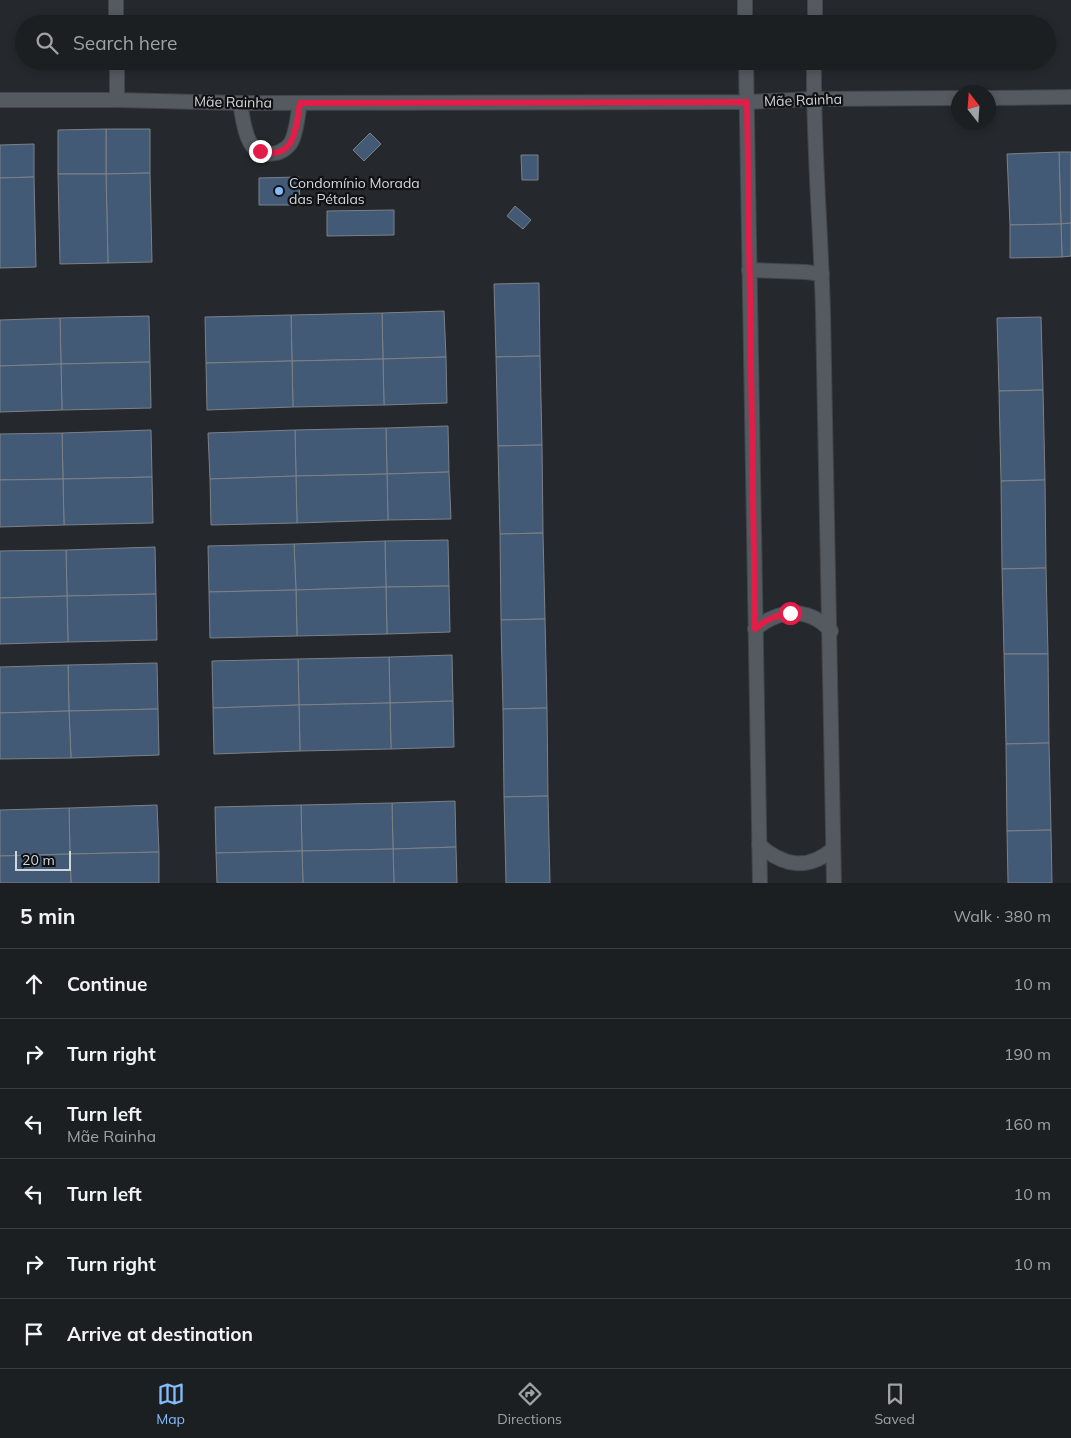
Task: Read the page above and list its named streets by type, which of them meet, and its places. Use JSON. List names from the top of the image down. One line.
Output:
{"streets":{"street":["Mãe Rainha"]},"places":["Condomínio Morada das Pétalas"],"scale_bar":"20 m","north":"top","page":{"search":"Search here","scale":"20 m","heading":["5 min","Walk · 380 m"],"list":[["Continue","10 m"],["Turn right","190 m"],["Turn left","Mãe Rainha","160 m"],["Turn left","10 m"],["Turn right","10 m"],"Arrive at destination"],"nav":["Map","Directions","Saved"]}}
